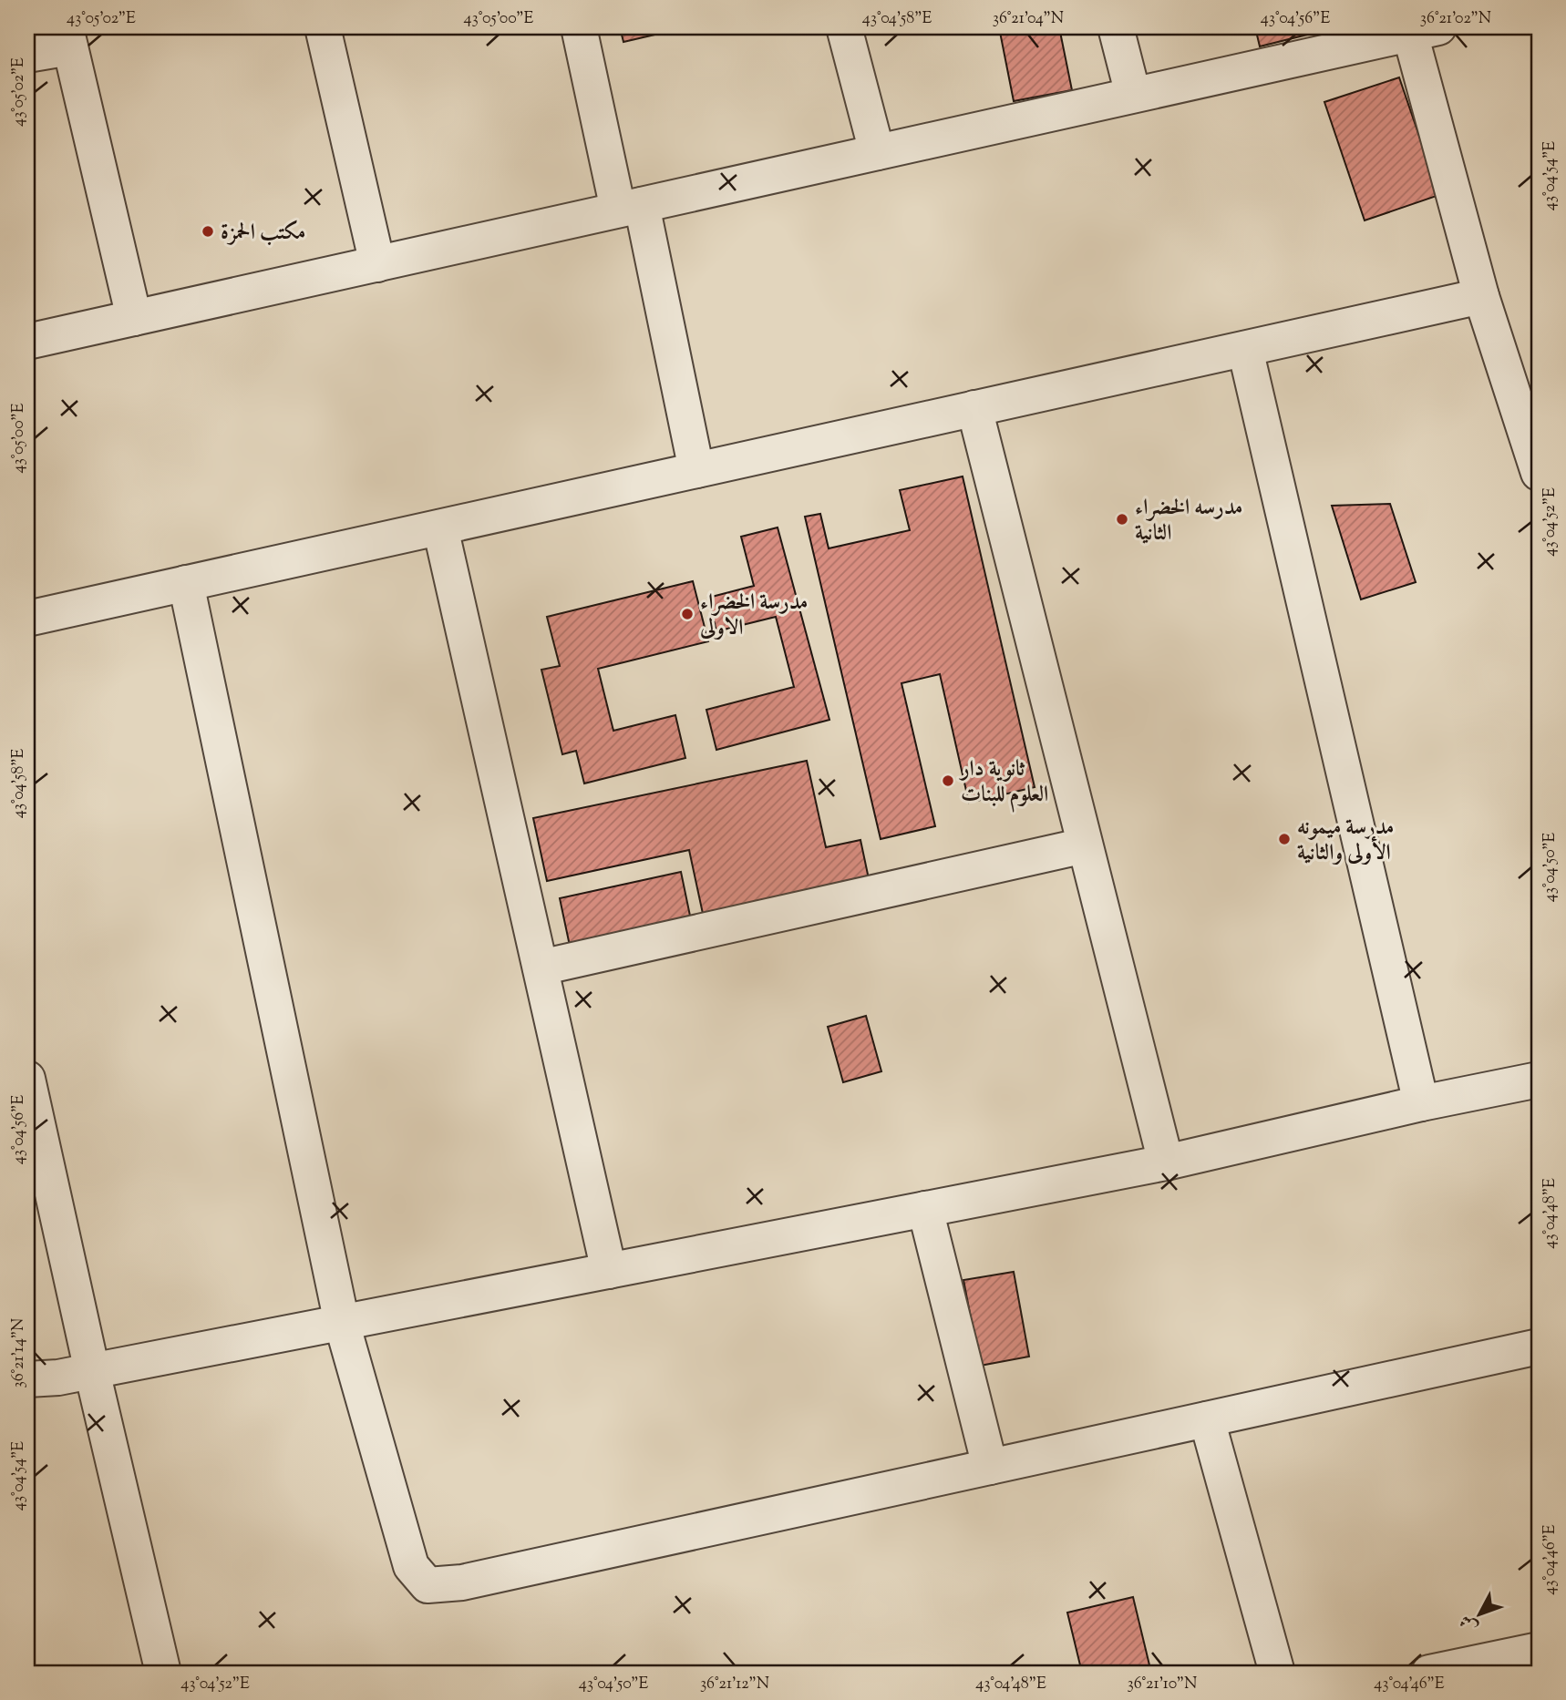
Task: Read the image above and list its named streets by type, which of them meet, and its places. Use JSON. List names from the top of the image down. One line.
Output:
{"places":["مكتب الحمزة","مدرسه الخضراء الثانية","مدرسة الخضراء الاولى","ثانوية دار العلوم للبنات","مدرسة ميمونه الأولى والثانية"],"north":"bottom left","coordinates":["43°05'02\"E","43°05'00\"E","43°04'58\"E","36°21'04\"N","43°04'56\"E","36°21'02\"N","43°04'54\"E","43°04'52\"E","43°04'50\"E","43°04'48\"E","36°21'14\"N","43°04'46\"E","36°21'12\"N","36°21'10\"N"]}
